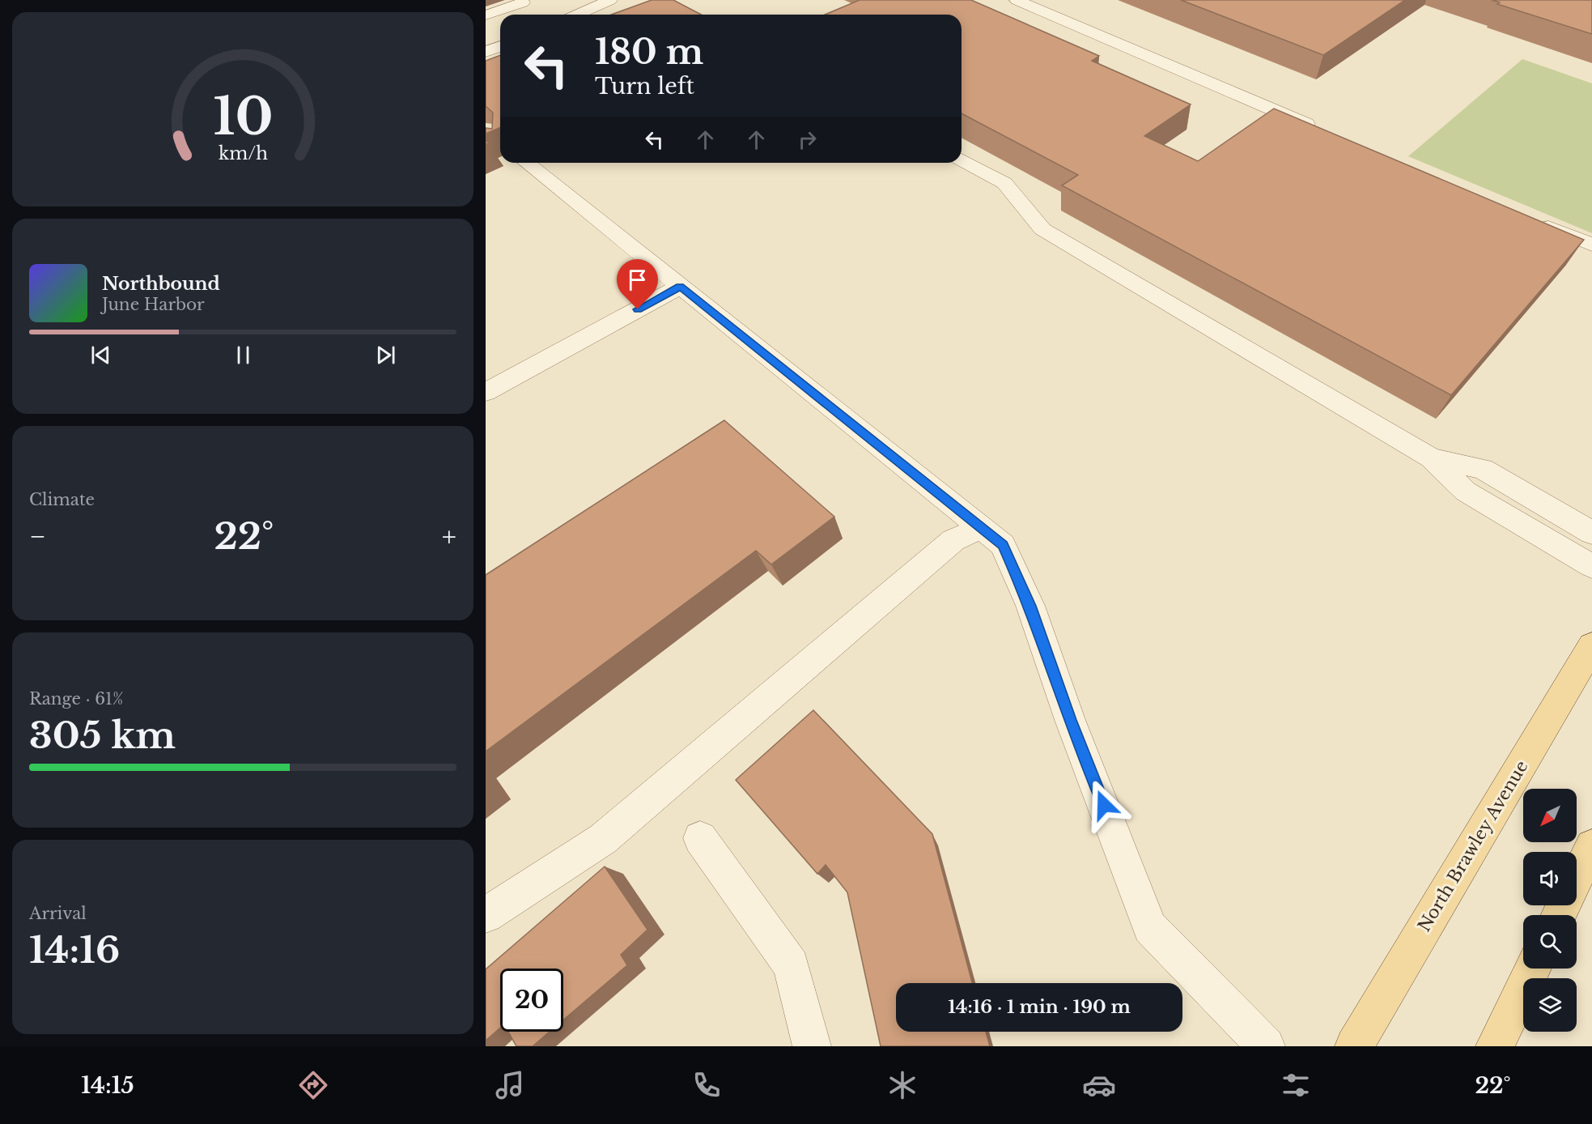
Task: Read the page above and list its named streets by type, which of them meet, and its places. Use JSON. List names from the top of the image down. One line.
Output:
{"streets":{"main road":["North Brawley Avenue"]},"north":"bottom left","page":{"turn":["180 m","Turn left"],"song":["Northbound","June Harbor"],"tile":["Climate",["Range · 61%","305 km"],["Arrival","14:16"]],"heat":["−","22°","+"],"limit":"20","trip":"14:16 · 1 min · 190 m","tabs":["14:15","22°"],"gauge":["10","km/h"]}}
